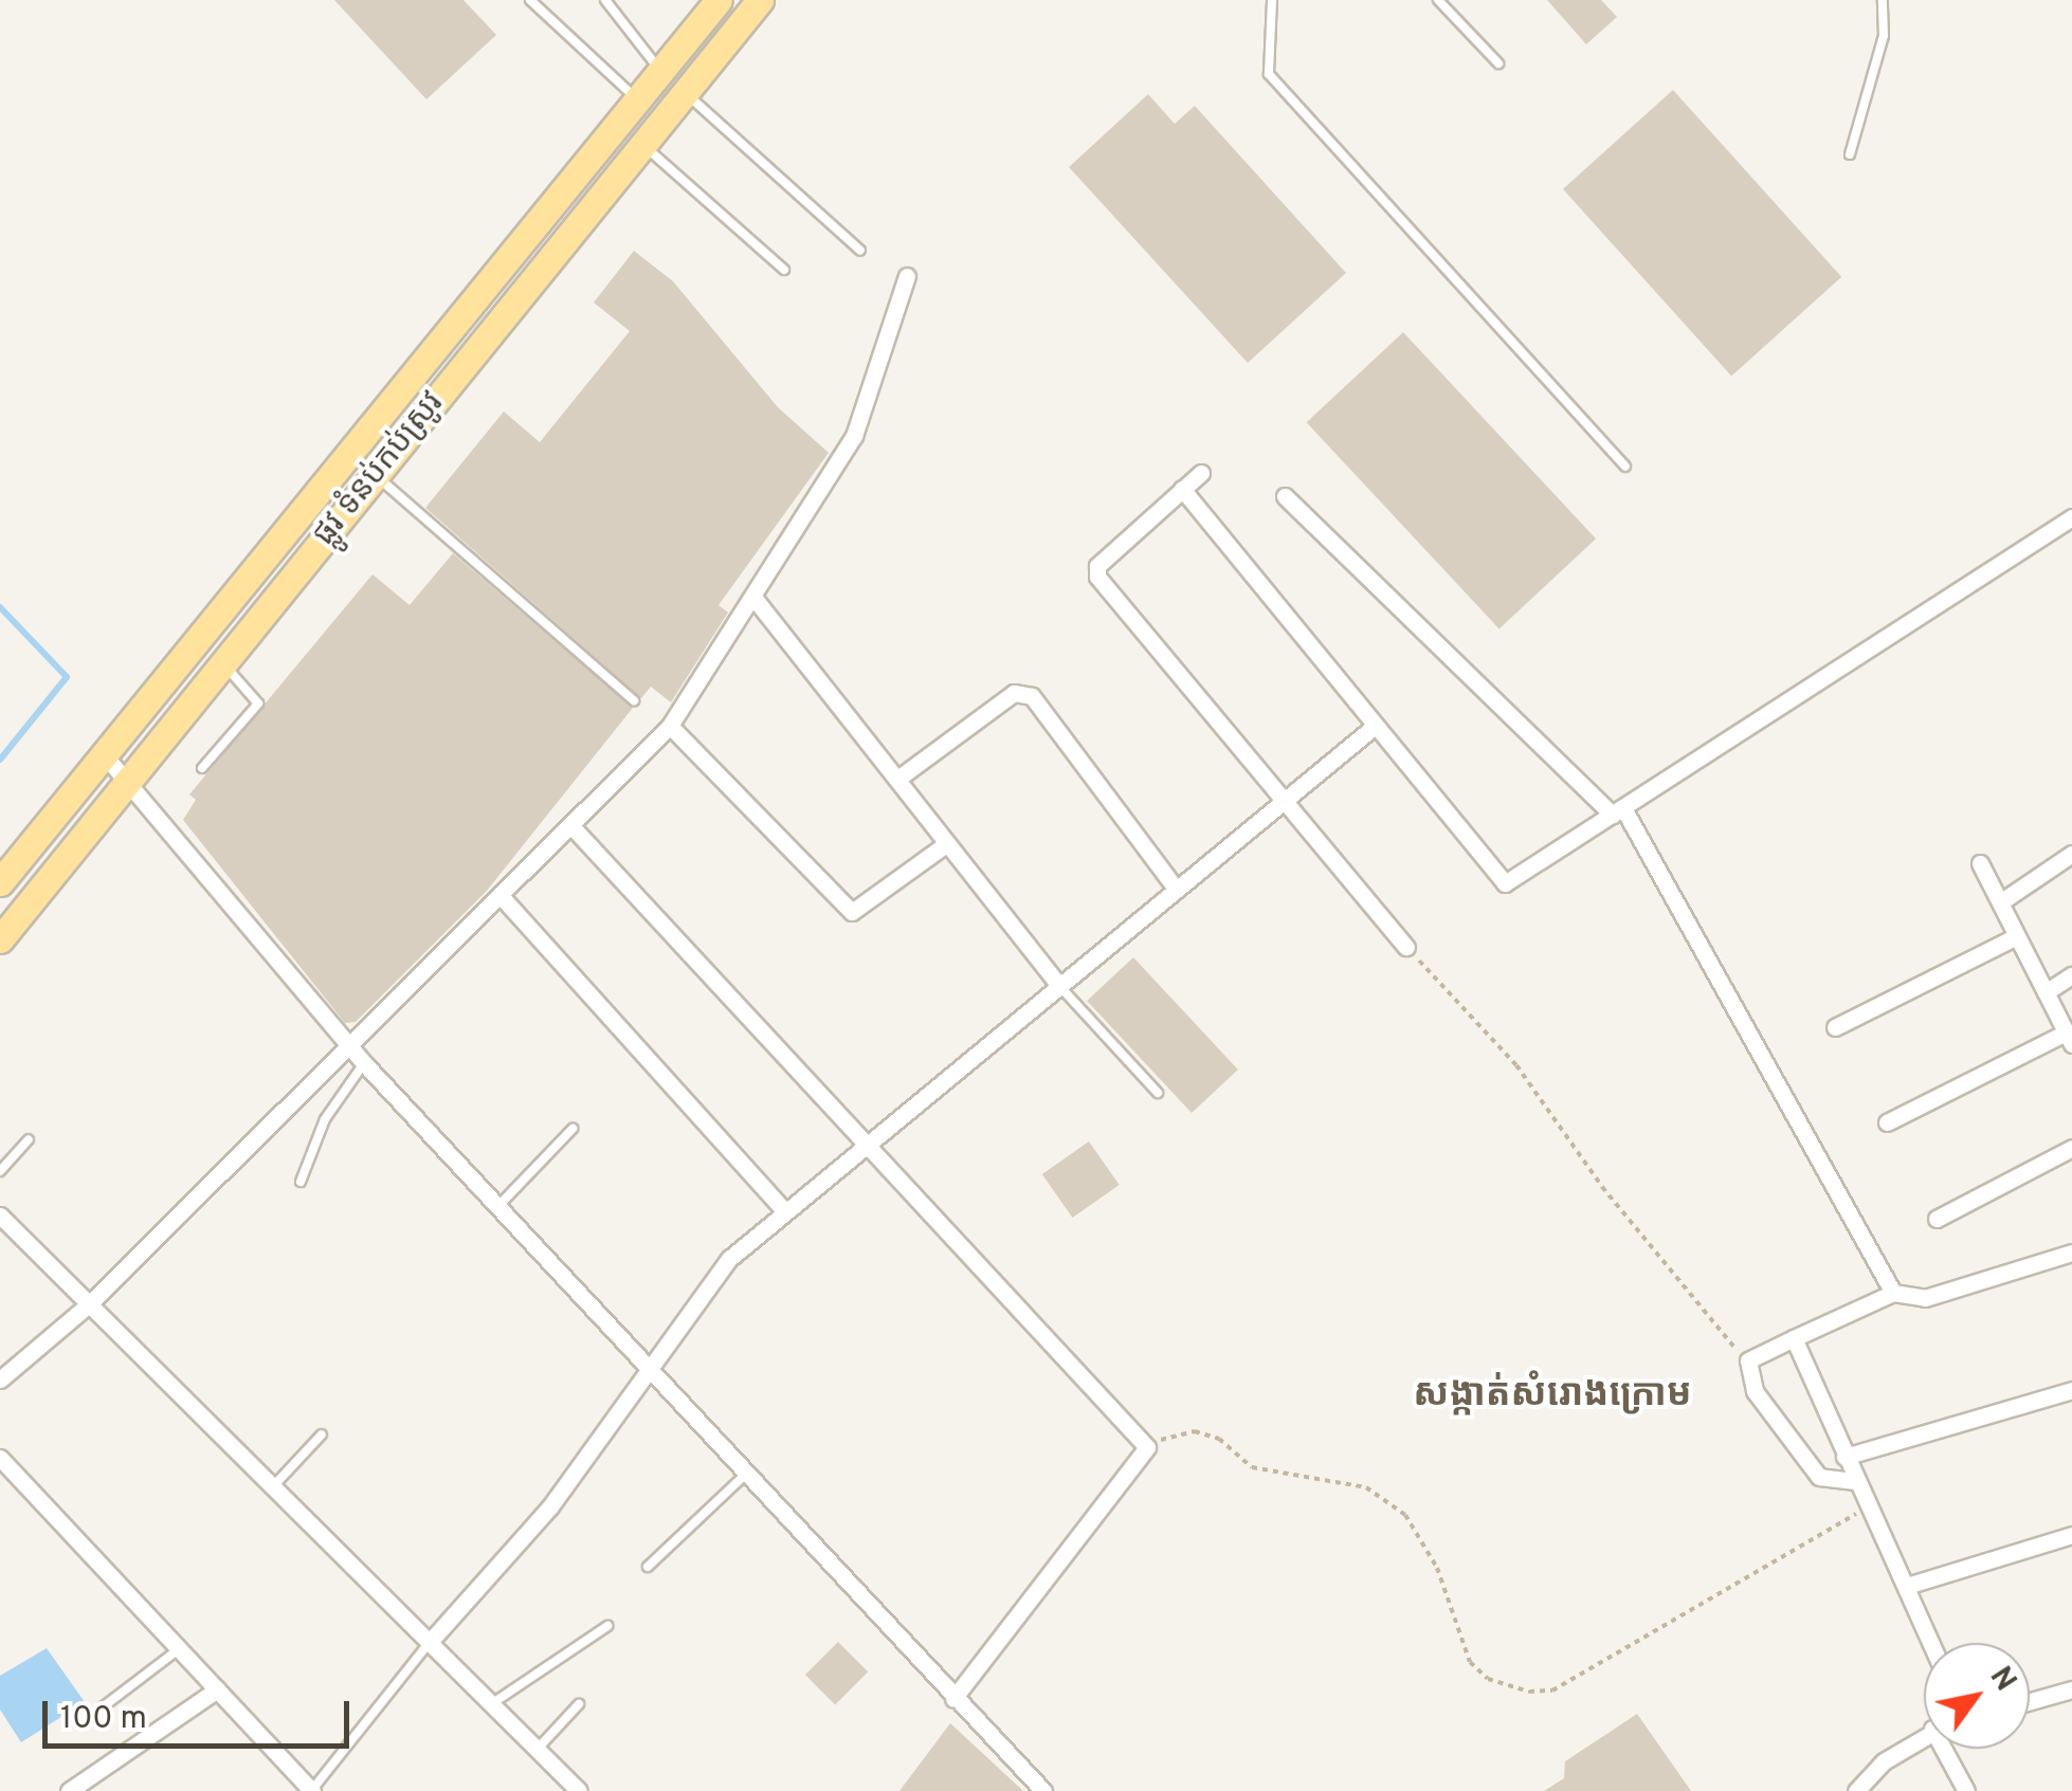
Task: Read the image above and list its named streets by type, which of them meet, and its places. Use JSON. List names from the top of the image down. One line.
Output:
{"streets":{"main road":["ផ្លូវ ទំនប់កប់ស្រូវ"]},"districts":["សង្កាត់សំរោងក្រោម"],"scale_bar":"100 m","north":"top right"}
